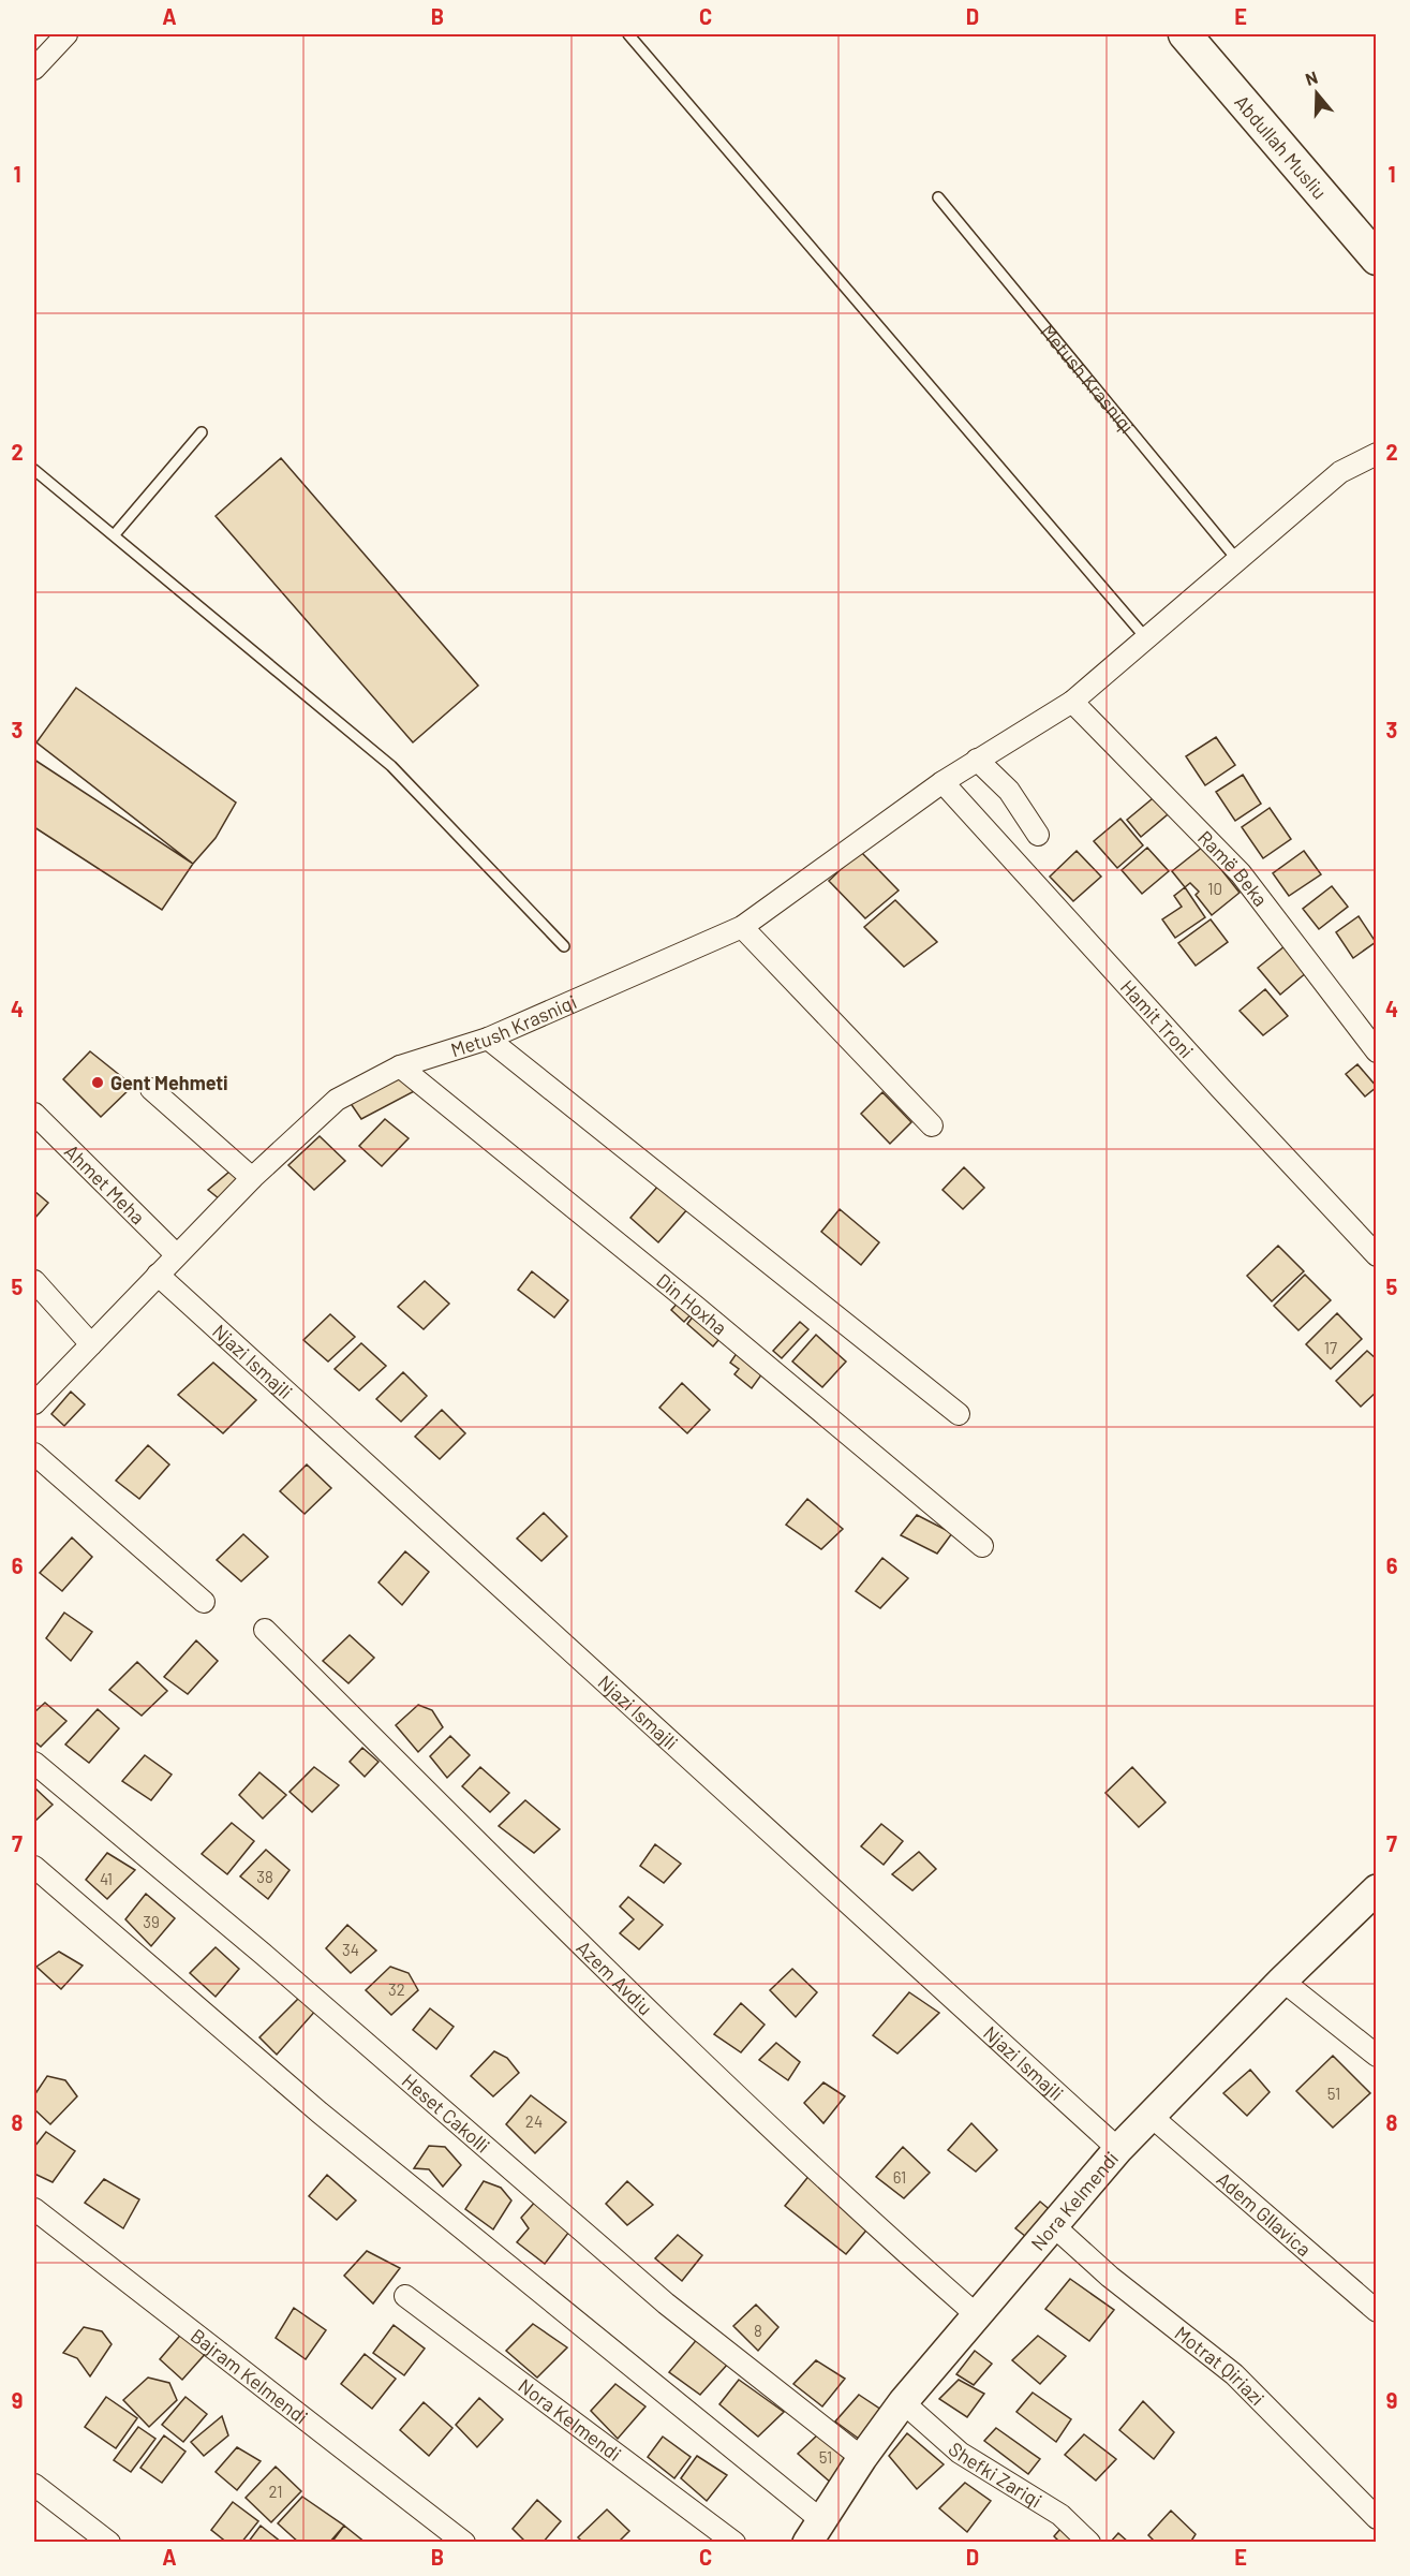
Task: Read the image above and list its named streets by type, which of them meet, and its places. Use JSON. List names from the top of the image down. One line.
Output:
{"streets":{"main road":["Abdullah Musliu"],"street":["Metush Krasniqi","Ramë Beka","Hamit Troni","Ahmet Meha","Din Hoxha","Njazi Ismajli","Azem Avdiu","Heset Cakolli","Nora Kelmendi","Adem Gllavica","Motrat Qiriazi","Bajram Kelmendi","Shefki Zariqi"]},"crossings":[["Metush Krasniqi","Ramë Beka"],["Metush Krasniqi","Hamit Troni"],["Metush Krasniqi","Ahmet Meha"],["Metush Krasniqi","Din Hoxha"],["Metush Krasniqi","Njazi Ismajli"],["Njazi Ismajli","Nora Kelmendi"],["Azem Avdiu","Nora Kelmendi"],["Heset Cakolli","Nora Kelmendi"],["Nora Kelmendi","Adem Gllavica"],["Nora Kelmendi","Motrat Qiriazi"],["Nora Kelmendi","Shefki Zariqi"]],"places":["Gent Mehmeti"],"house_numbers":["10","17","38","41","39","34","32","51","24","61","8","51","21"],"north":"top","grid":{"columns":["A","B","C","D","E"],"rows":["1","2","3","4","5","6","7","8","9"]}}
